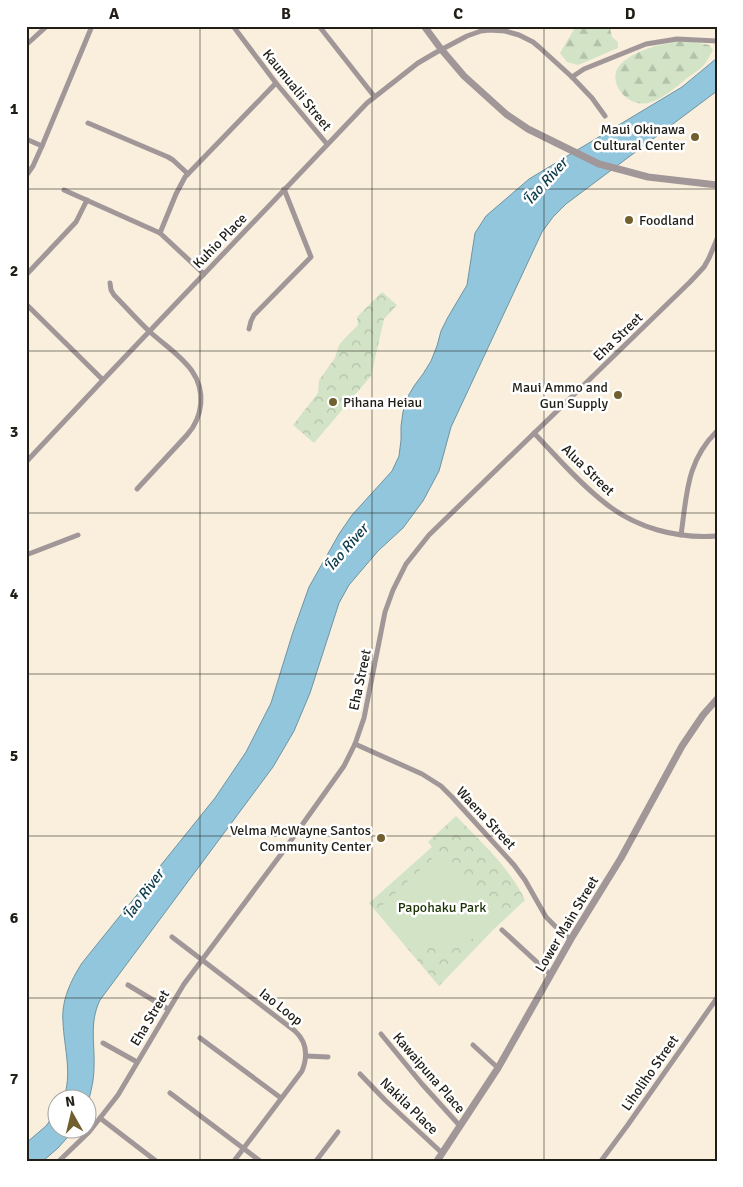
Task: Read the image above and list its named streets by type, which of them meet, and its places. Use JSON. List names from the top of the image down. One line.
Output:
{"streets":{"street":["Kaumualii Street","Kuhio Place","Eha Street","Alua Street","Waena Street","Lower Main Street","Iao Loop","Kawaipuna Place","Liholiho Street","Nakila Place"]},"crossings":[["Kaumualii Street","Kuhio Place"],["Eha Street","Alua Street"],["Eha Street","Waena Street"],["Eha Street","Iao Loop"],["Waena Street","Lower Main Street"],["Lower Main Street","Kawaipuna Place"],["Lower Main Street","Nakila Place"]],"water":["ʻĪao River"],"parks":["Papohaku Park"],"places":["Maui Okinawa Cultural Center","Foodland","Maui Ammo and Gun Supply","Pihana Heiau","Velma McWayne Santos Community Center"],"north":"top","grid":{"columns":["A","B","C","D"],"rows":["1","2","3","4","5","6","7"]}}
